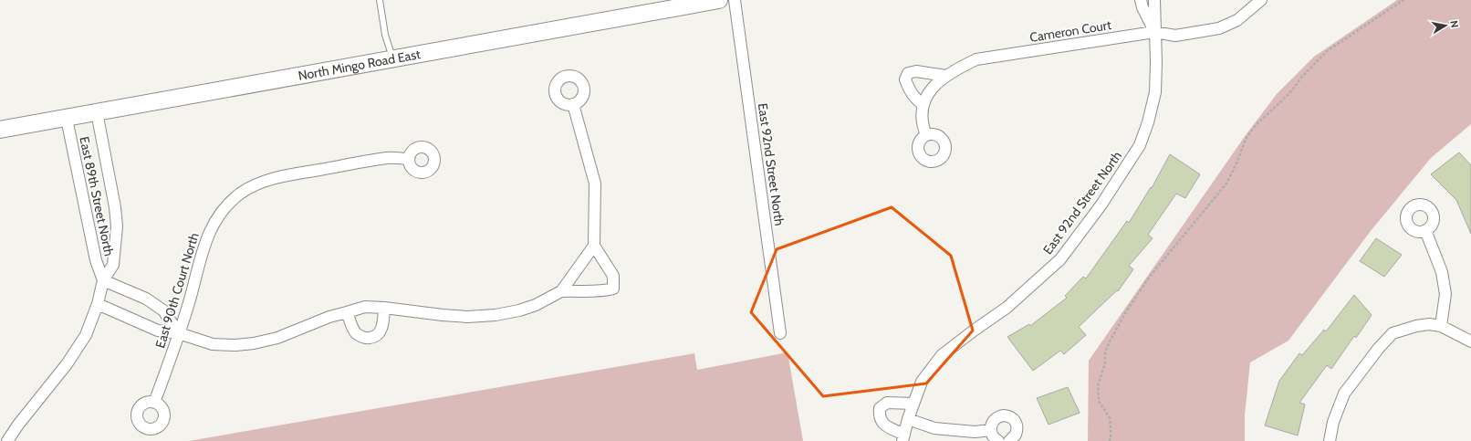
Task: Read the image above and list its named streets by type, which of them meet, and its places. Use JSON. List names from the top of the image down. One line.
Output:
{"streets":{"street":["Cameron Court","North Mingo Road East","East 92nd Street North","East 89th Street North","East 90th Court North"]},"crossings":[["Cameron Court","East 92nd Street North"],["North Mingo Road East","East 89th Street North"]],"north":"right"}
